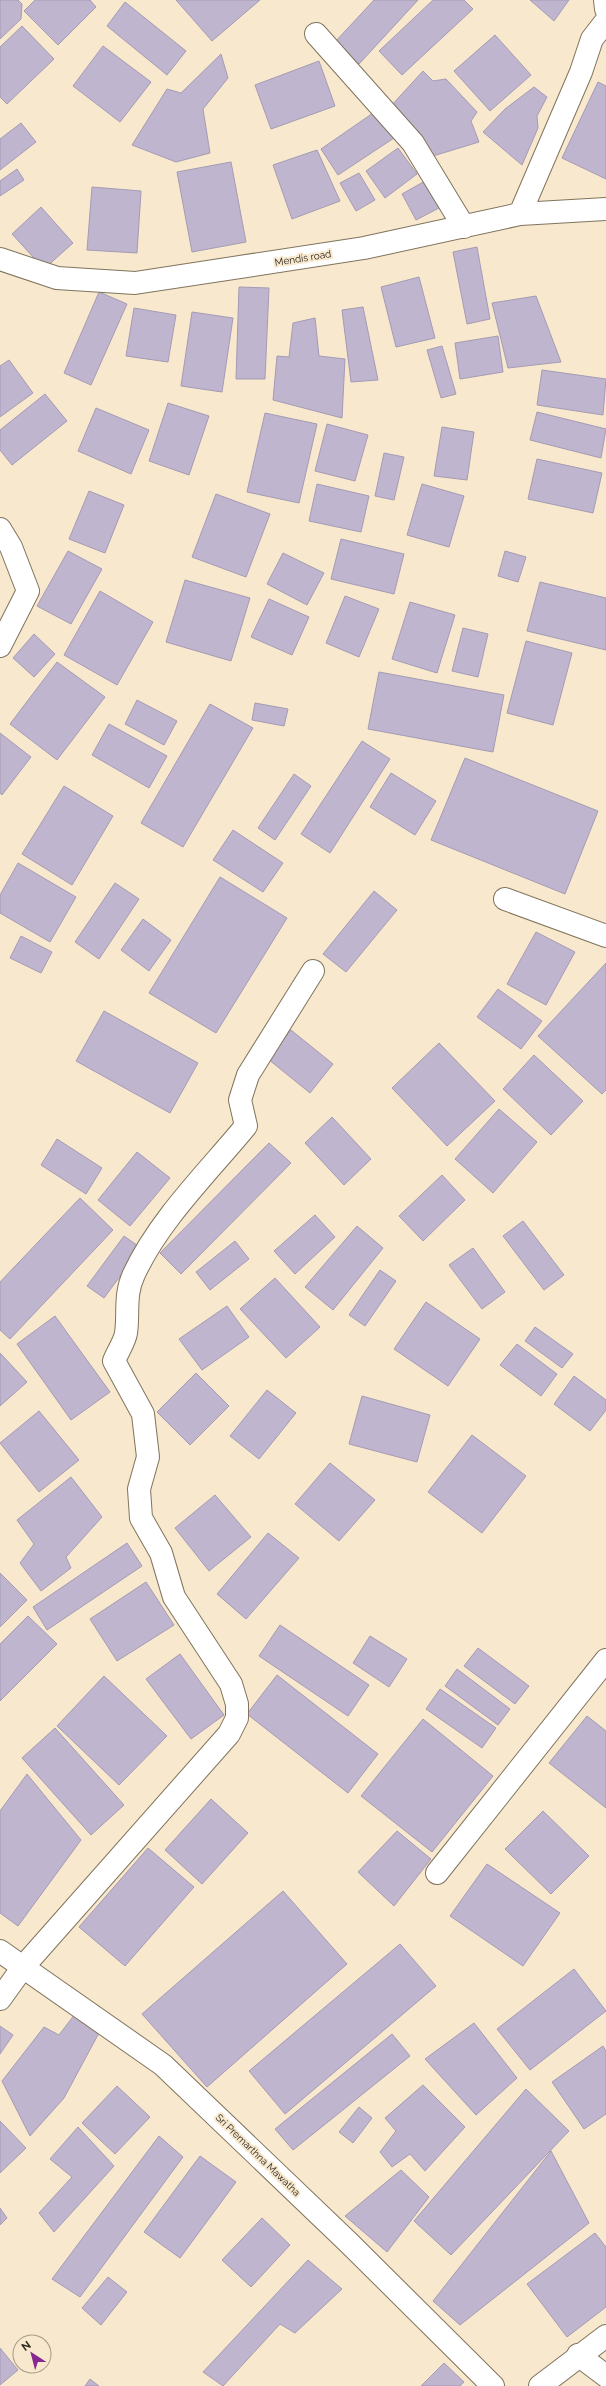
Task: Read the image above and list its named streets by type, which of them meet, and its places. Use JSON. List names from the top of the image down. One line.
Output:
{"streets":{"street":["Mendis road","Sri Premarthna Mawatha"]},"north":"top left"}
